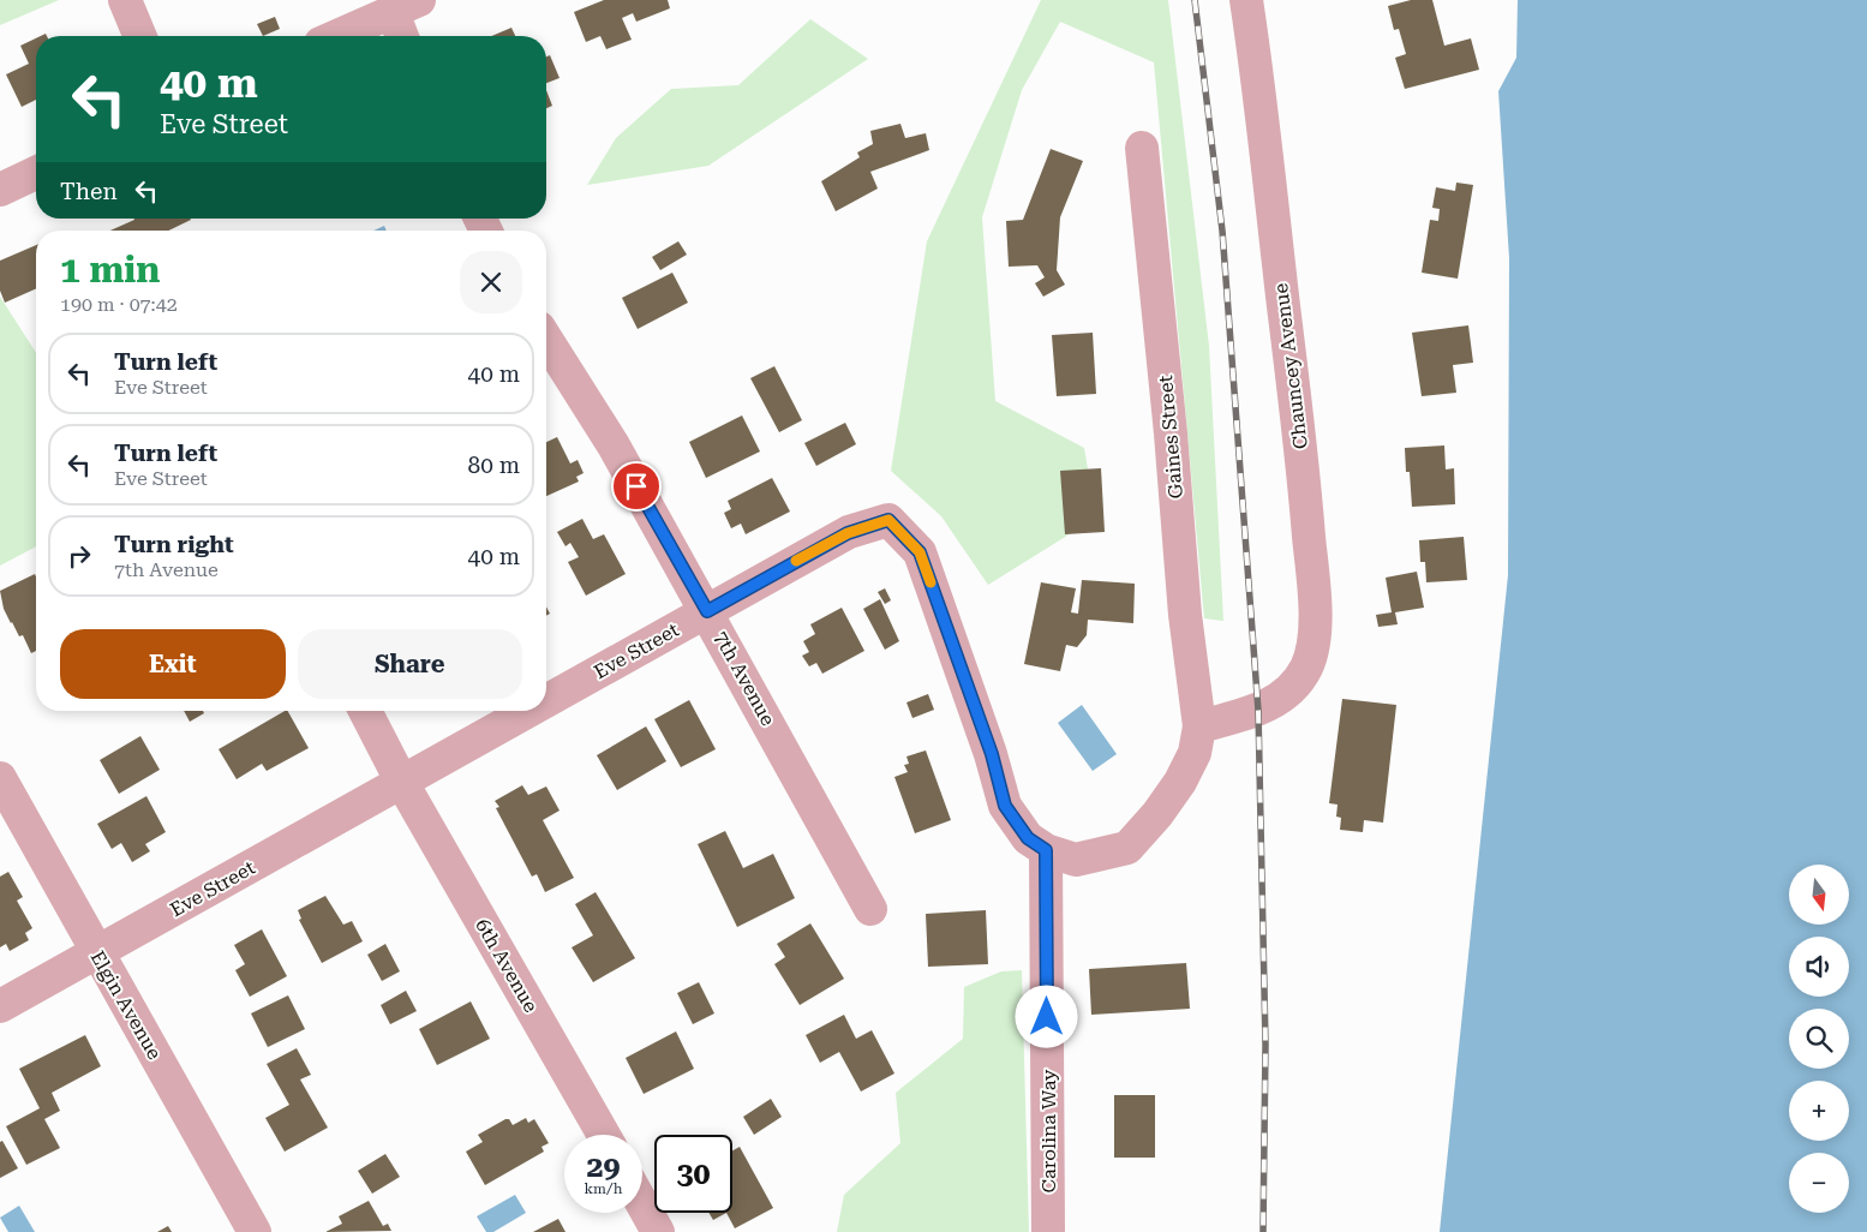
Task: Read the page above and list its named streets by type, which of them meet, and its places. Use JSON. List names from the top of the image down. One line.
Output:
{"streets":{"street":["Chauncey Avenue","Gaines Street","Eve Street","7th Avenue","6th Avenue","Elgin Avenue","Carolina Way"]},"crossings":[["Chauncey Avenue","Gaines Street"],["Chauncey Avenue","Eve Street"],["Gaines Street","Eve Street"],["Eve Street","7th Avenue"],["Eve Street","6th Avenue"],["Eve Street","Elgin Avenue"],["Eve Street","Carolina Way"]],"north":"bottom","page":{"turn":["40 m","Eve Street"],"then":"Then","heading":["1 min","190 m · 07:42"],"list":[{"name":"Turn left","note":"Eve Street","value":"40 m"},{"name":"Turn left","note":"Eve Street","value":"80 m"},{"name":"Turn right","note":"7th Avenue","value":"40 m"}],"buttons":["Exit","Share"],"map_buttons":["+","−"],"speed":"29 km/h","limit":"30"}}
